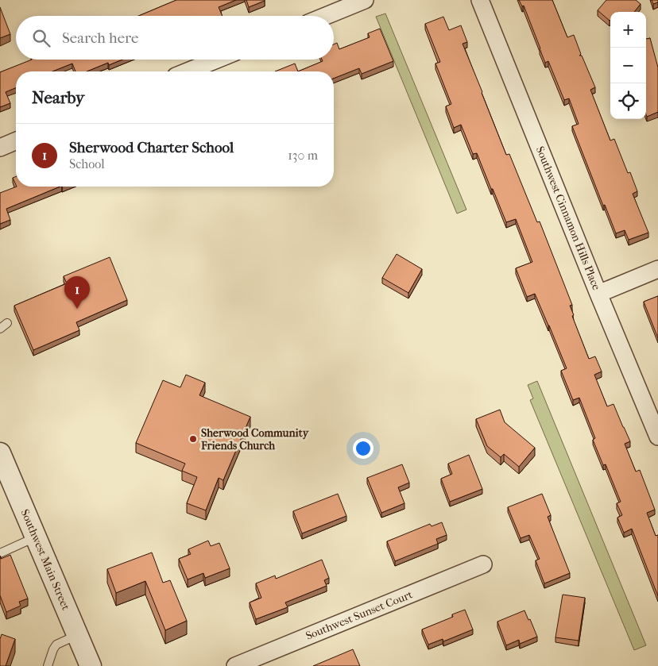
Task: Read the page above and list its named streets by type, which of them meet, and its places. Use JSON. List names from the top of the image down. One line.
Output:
{"streets":{"street":["Southwest Cinnamon Hills Place","Southwest Main Street","Southwest Sunset Court"]},"places":["Sherwood Community Friends Church"],"page":{"map_buttons":["+","−"],"search":"Search here","heading":"Nearby","list":[{"mark":"1","name":"Sherwood Charter School","note":"School","value":"130 m"}],"pins":"1"}}
